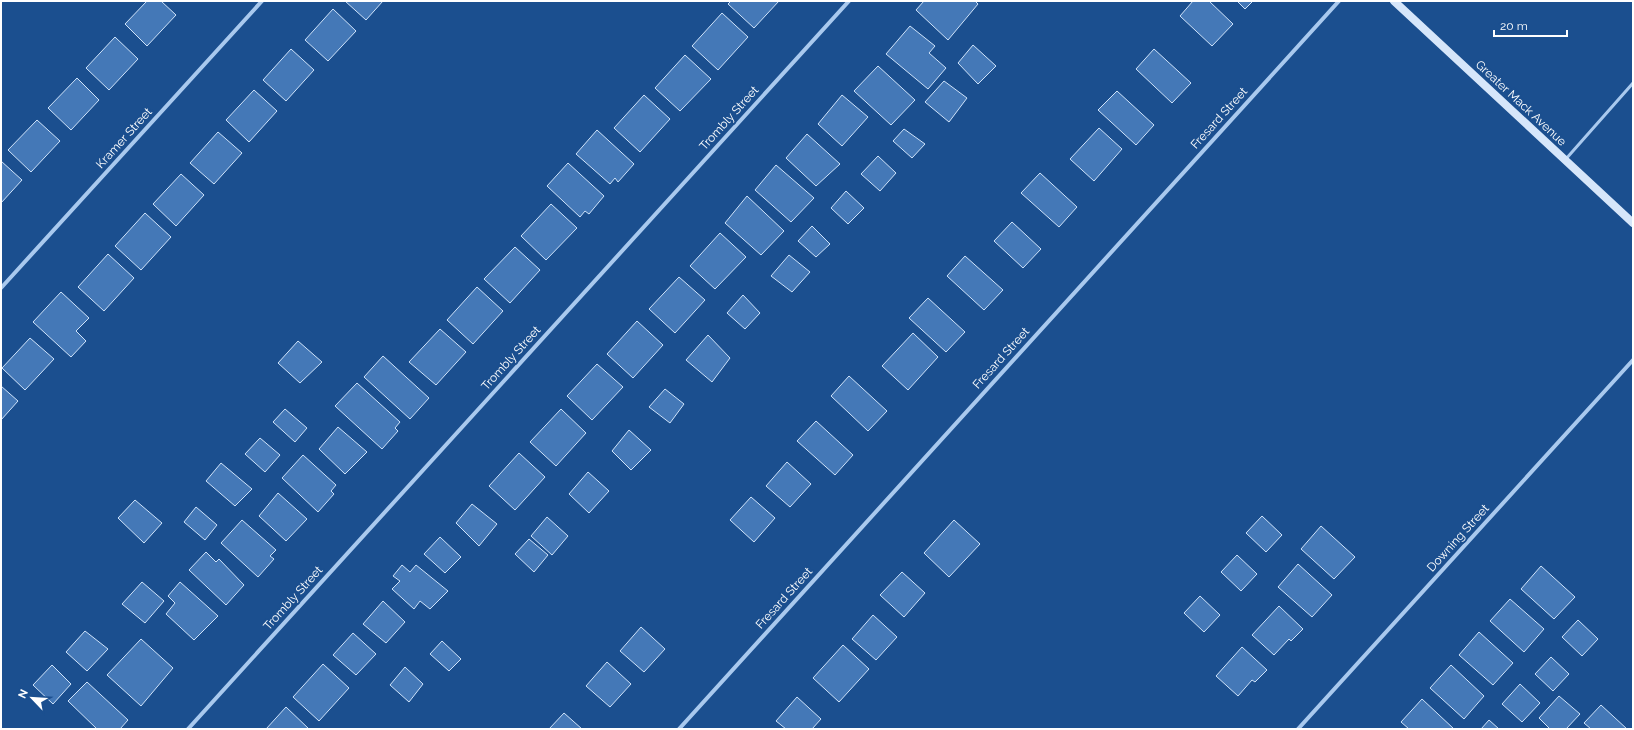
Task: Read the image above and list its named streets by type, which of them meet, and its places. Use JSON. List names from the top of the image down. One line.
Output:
{"streets":{"street":["Greater Mack Avenue","Trombly Street","Fresard Street","Kramer Street","Downing Street"]},"scale_bar":"20 m","north":"top left"}
